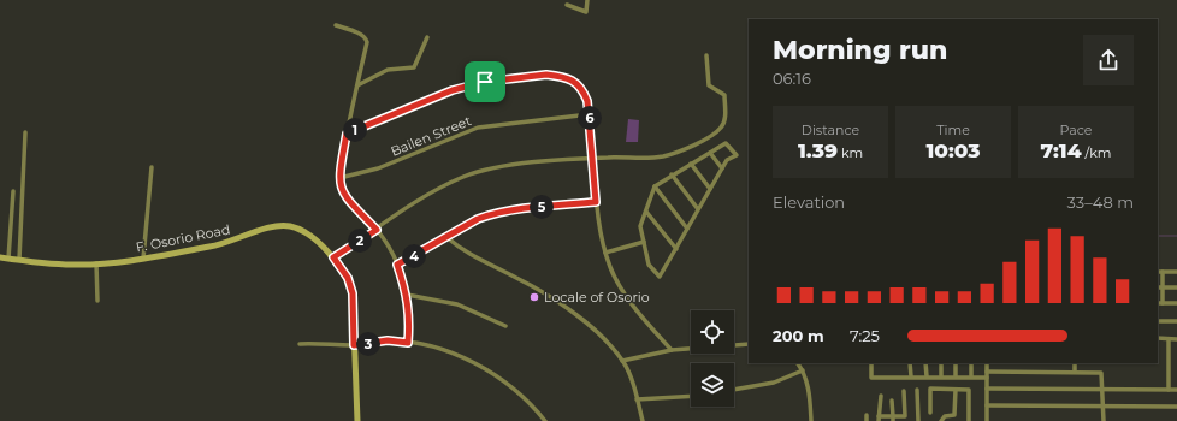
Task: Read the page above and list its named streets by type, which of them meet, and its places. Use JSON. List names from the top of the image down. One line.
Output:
{"streets":{"street":["Bailen Street","F. Osorio Road"]},"places":["Locale of Osorio"],"page":{"heading":["Morning run","06:16"],"stats":[["Distance","1.39 km"],["Time","10:03"],["Pace","7:14 /km"]],"pins":["6","1","5","2","4","3"],"chart":["Elevation","33–48 m"],"list":[{"name":"200 m","note":"7:25"}]}}
